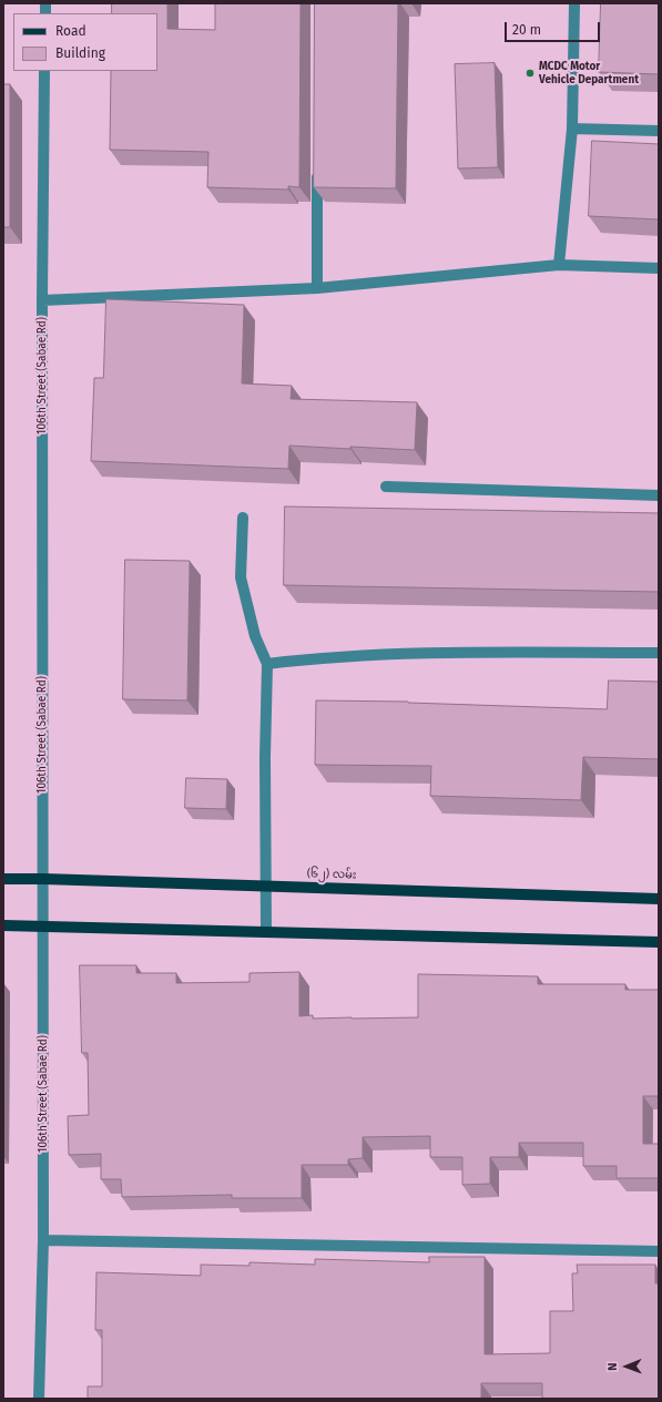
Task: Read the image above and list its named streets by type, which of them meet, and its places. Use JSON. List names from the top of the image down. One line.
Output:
{"streets":{"main road":["(၆၂) လမ်း"],"street":["106th Street (Sabae Rd)"]},"crossings":[["106th Street (Sabae Rd)","(၆၂) လမ်း"]],"places":["MCDC Motor Vehicle Department"],"legend":["Road","Building"],"scale_bar":"20 m","north":"left"}
